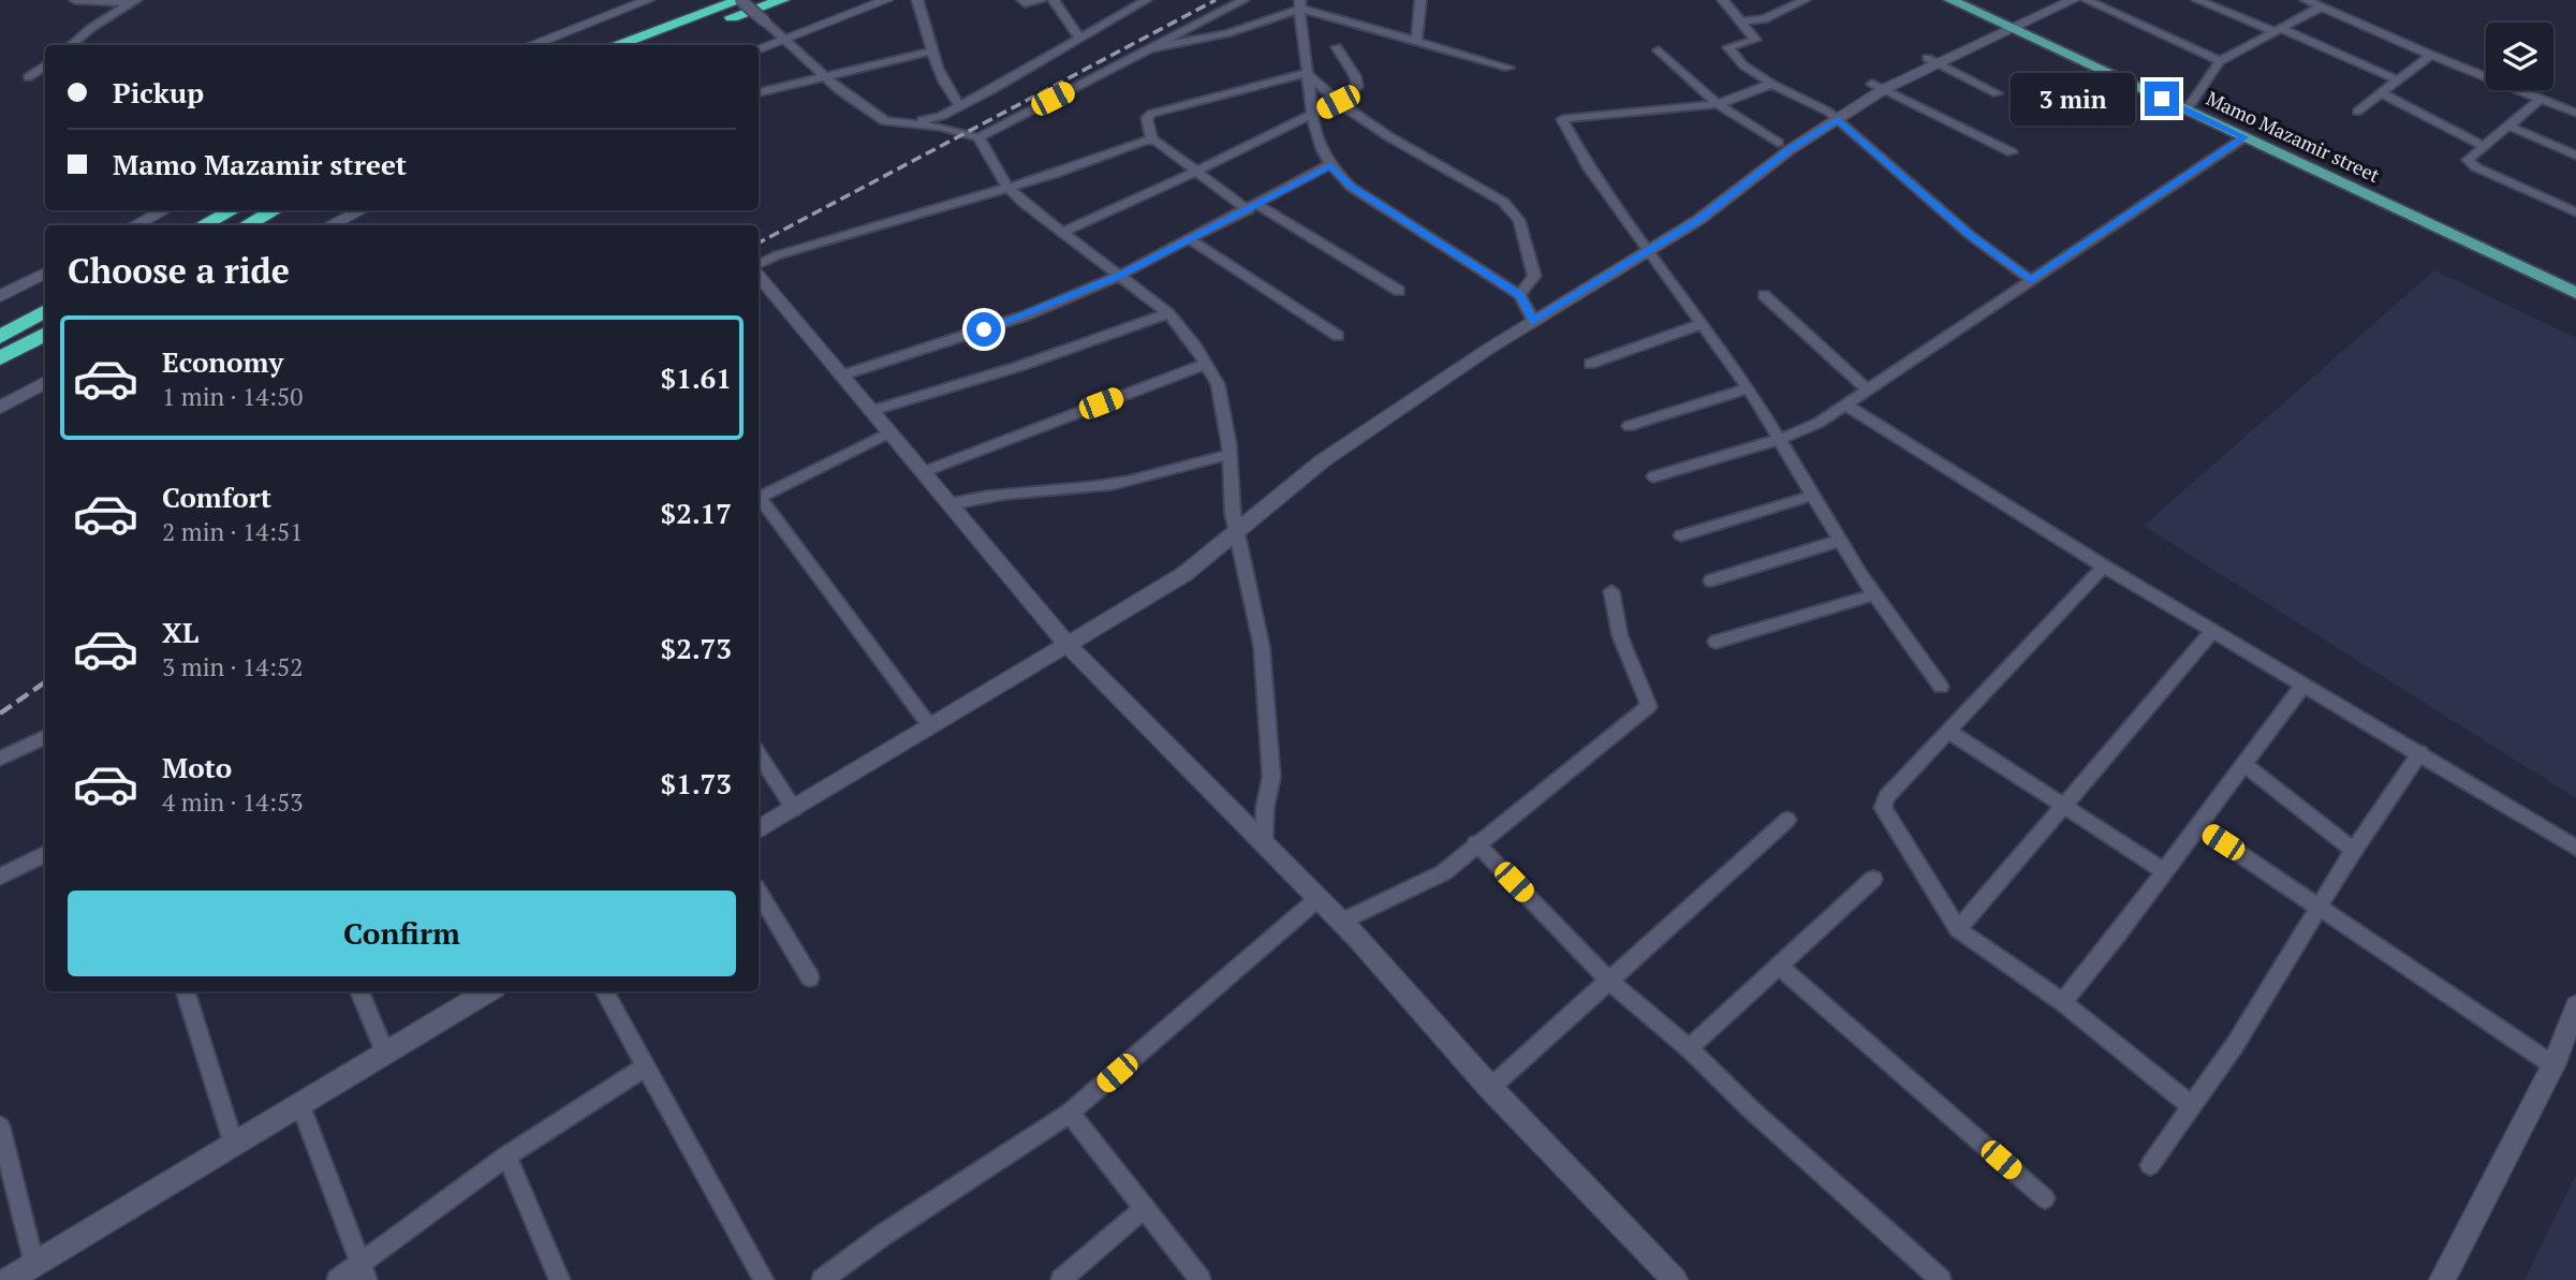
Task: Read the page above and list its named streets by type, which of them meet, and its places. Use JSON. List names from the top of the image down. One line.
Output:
{"streets":{"main road":["Mamo Mazamir street"]},"page":{"banner":["Pickup","Mamo Mazamir street"],"bubble":"3 min","heading":"Choose a ride","list":[{"name":"Economy","note":"1 min · 14:50","value":"$1.61"},{"name":"Comfort","note":"2 min · 14:51","value":"$2.17"},{"name":"XL","note":"3 min · 14:52","value":"$2.73"},{"name":"Moto","note":"4 min · 14:53","value":"$1.73"}],"buttons":"Confirm"}}
